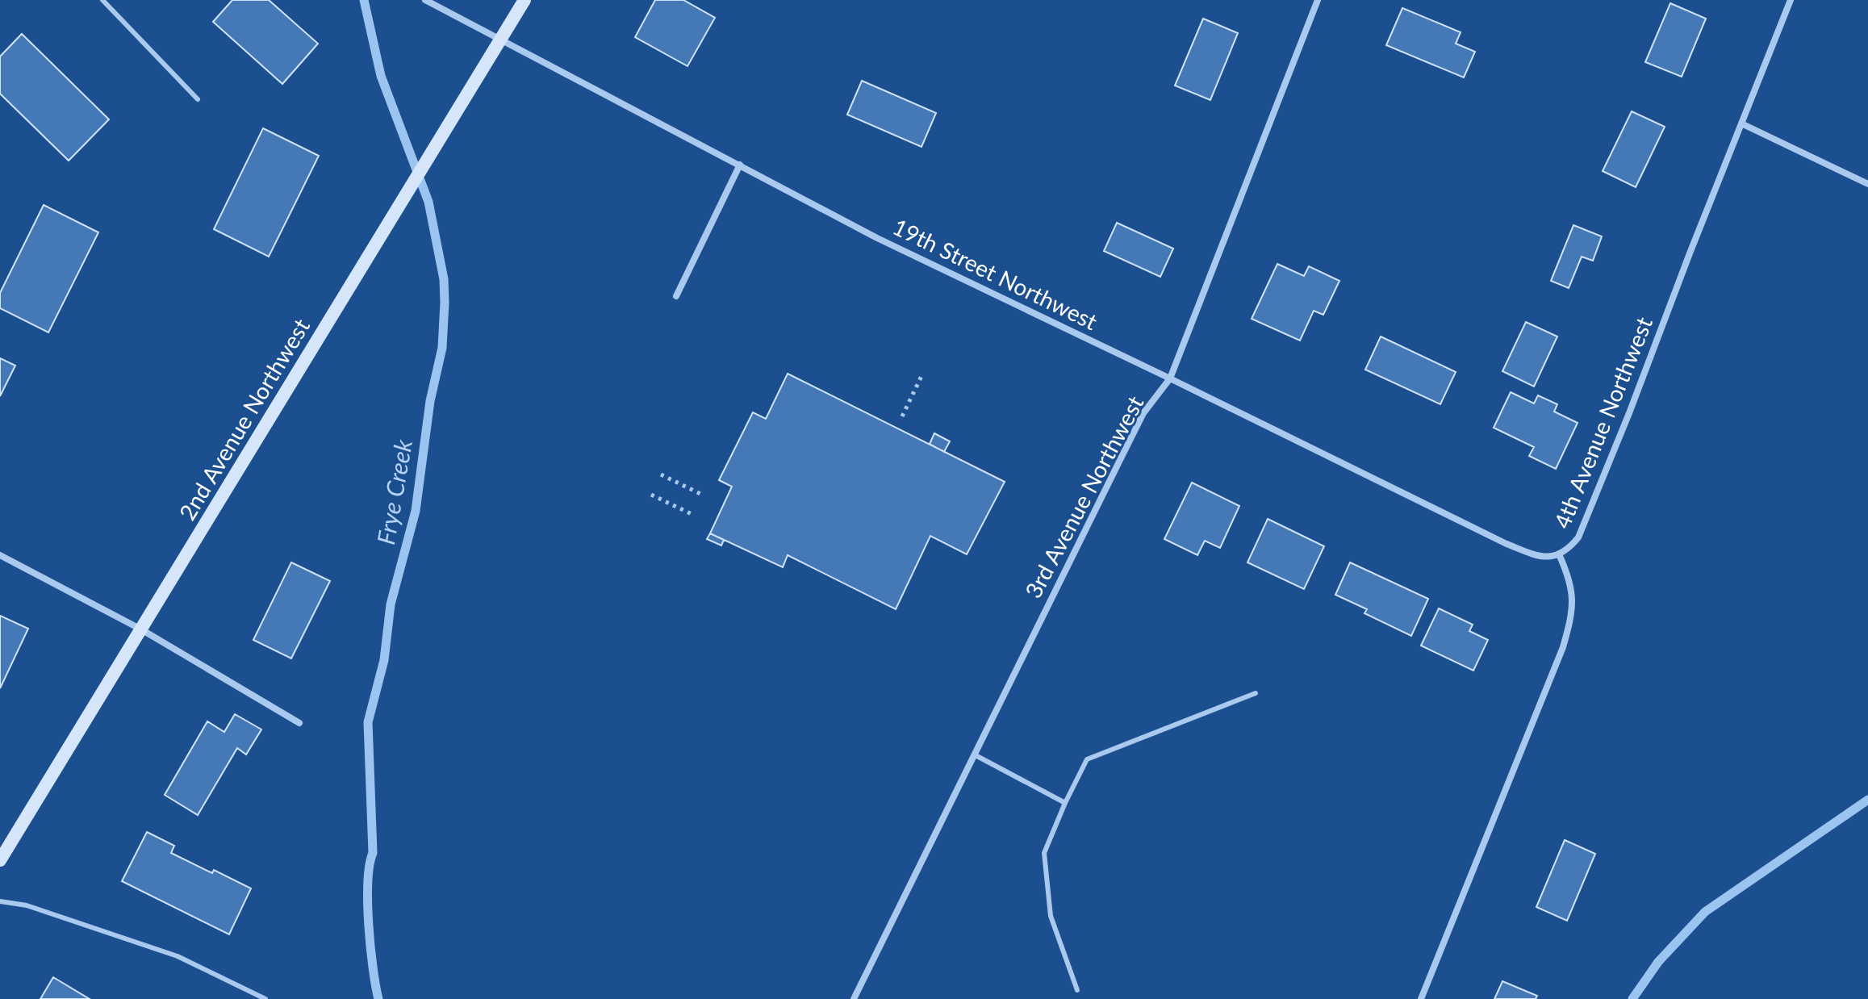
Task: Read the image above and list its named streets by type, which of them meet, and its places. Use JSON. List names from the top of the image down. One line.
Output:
{"streets":{"main road":["2nd Avenue Northwest"],"street":["19th Street Northwest","4th Avenue Northwest","3rd Avenue Northwest"]},"crossings":[["19th Street Northwest","2nd Avenue Northwest"],["19th Street Northwest","4th Avenue Northwest"],["19th Street Northwest","3rd Avenue Northwest"]],"water":["Frye Creek"]}
